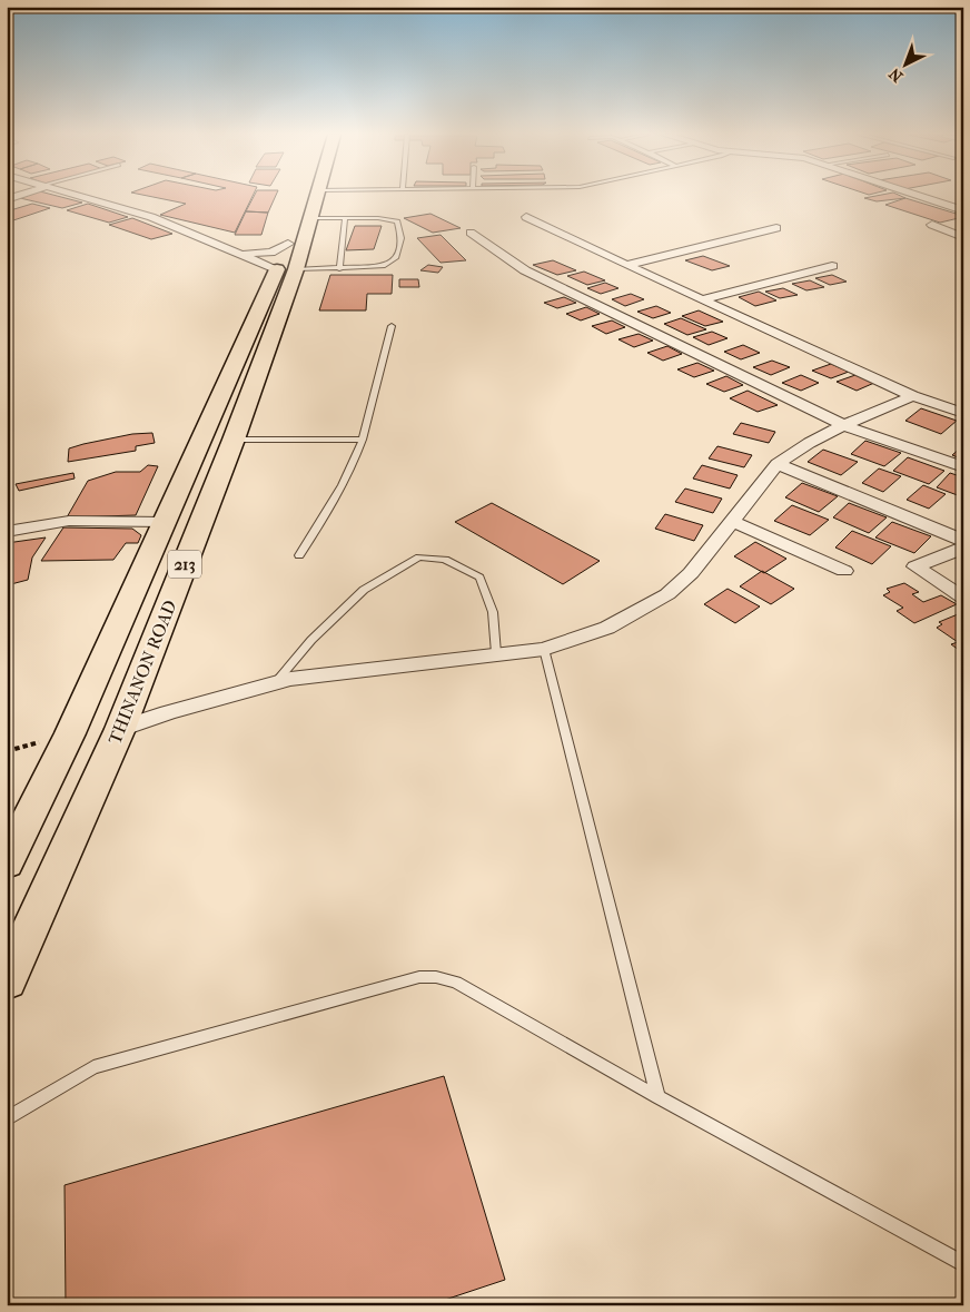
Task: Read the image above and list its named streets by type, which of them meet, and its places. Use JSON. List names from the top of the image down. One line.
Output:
{"streets":{"main road":["213","THINANON ROAD"]},"north":"bottom left"}
